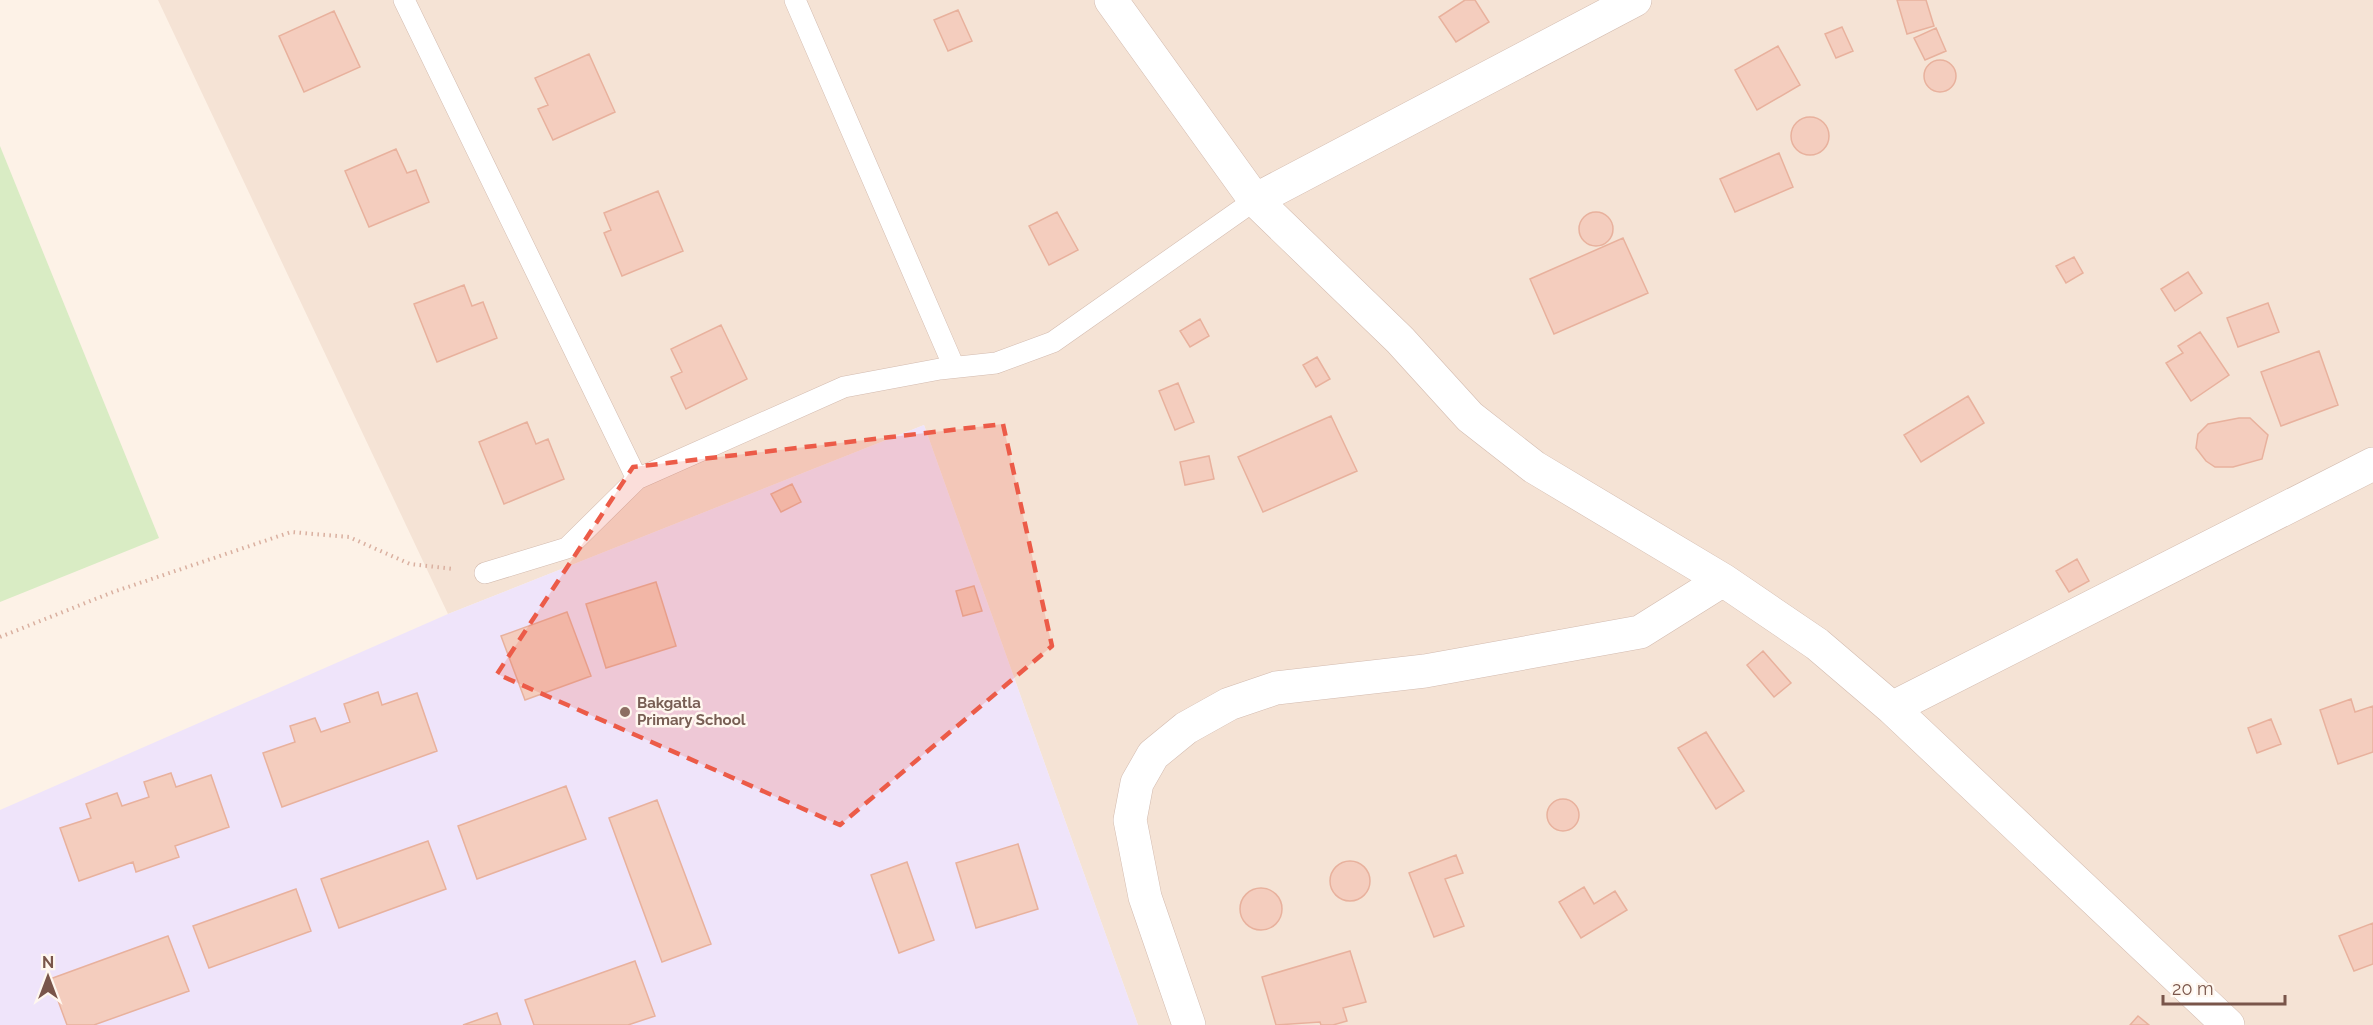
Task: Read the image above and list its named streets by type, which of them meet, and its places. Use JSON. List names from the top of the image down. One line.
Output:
{"places":["Bakgatla Primary School"],"scale_bar":"20 m","north":"top"}
